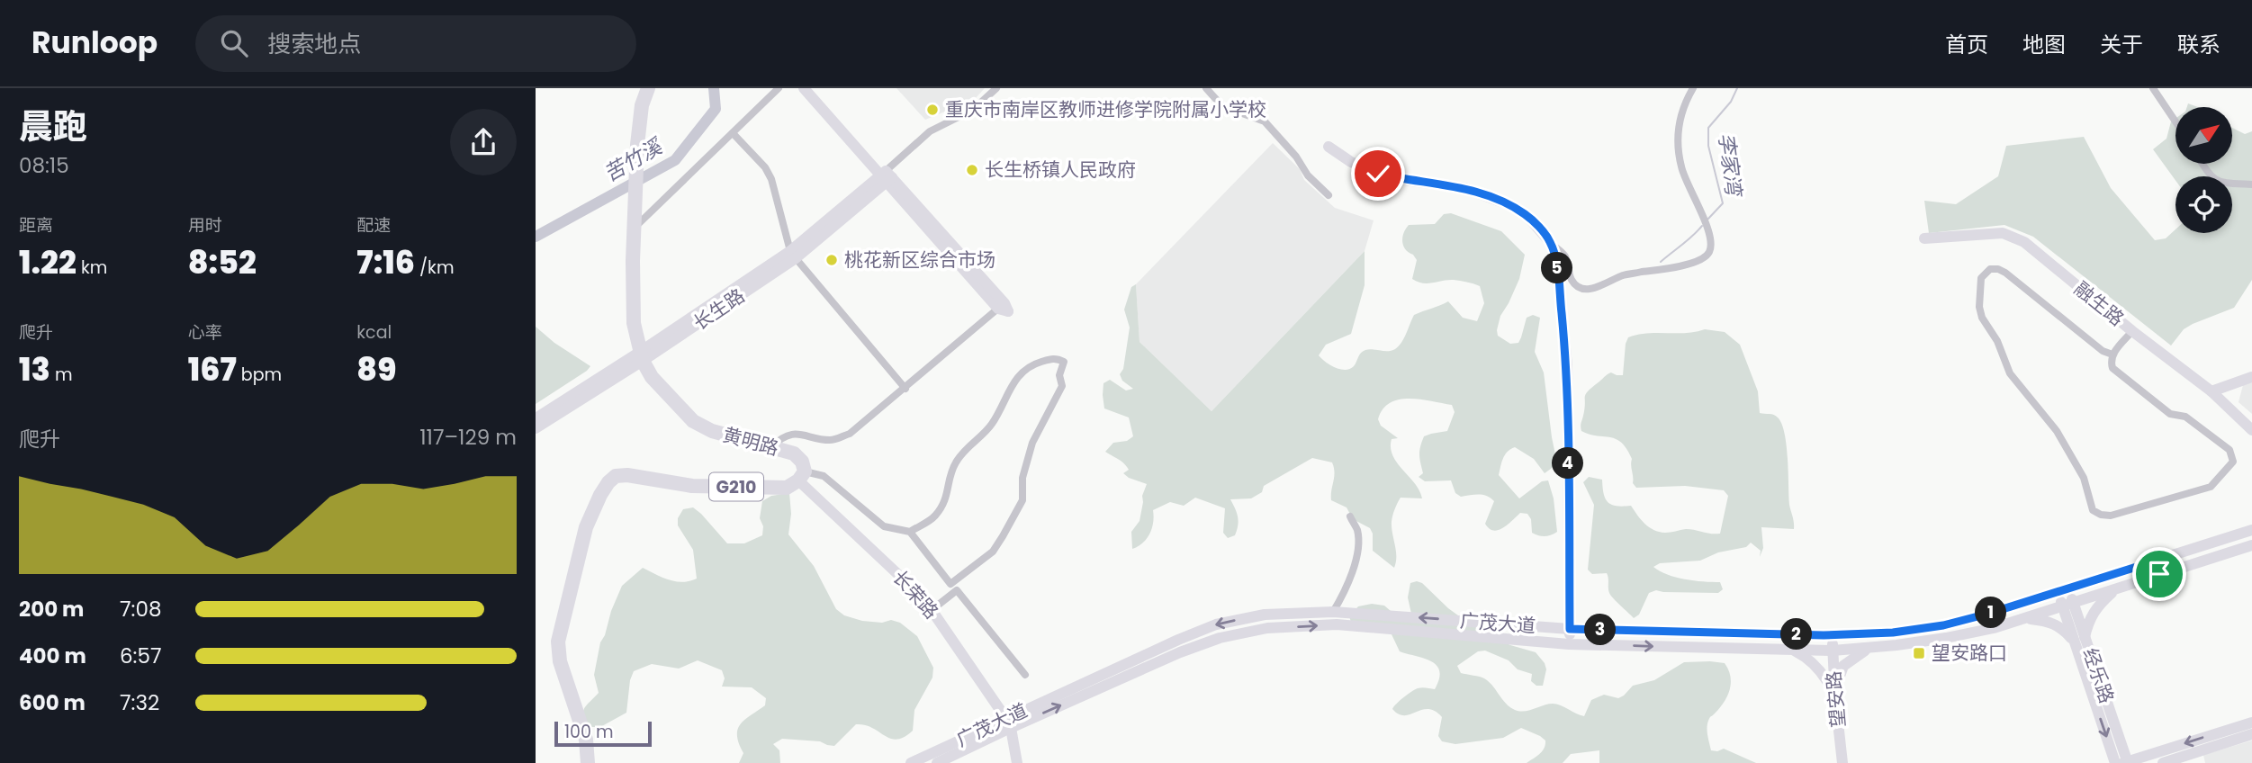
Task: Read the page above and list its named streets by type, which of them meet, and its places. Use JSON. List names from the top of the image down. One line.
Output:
{"streets":{"highway":["黄明路","G210"],"main road":["融生路","长生路","长荣路","广茂大道","经乐路","望安路"]},"crossings":[["长生路","黄明路"],["黄明路","长荣路"],["长荣路","广茂大道"],["广茂大道","经乐路"],["广茂大道","望安路"]],"water":["苦竹溪","李家湾"],"places":{"other":["重庆市南岸区教师进修学院附属小学校","长生桥镇人民政府","桃花新区综合市场"],"transit":["望安路口"]},"scale_bar":"100 m","north":"top right","page":{"header":"Runloop","search":"搜索地点","nav":["首页","地图","关于","联系"],"heading":["晨跑","08:15"],"stats":[["距离","1.22 km"],["用时","8:52"],["配速","7:16 /km"],["爬升","13 m"],["心率","167 bpm"],["kcal","89"]],"pins":["5","4","1","3","2"],"chart":["爬升","117–129 m"],"list":[{"name":"200 m","note":"7:08"},{"name":"400 m","note":"6:57"},{"name":"600 m","note":"7:32"}],"scale":"100 m"}}
